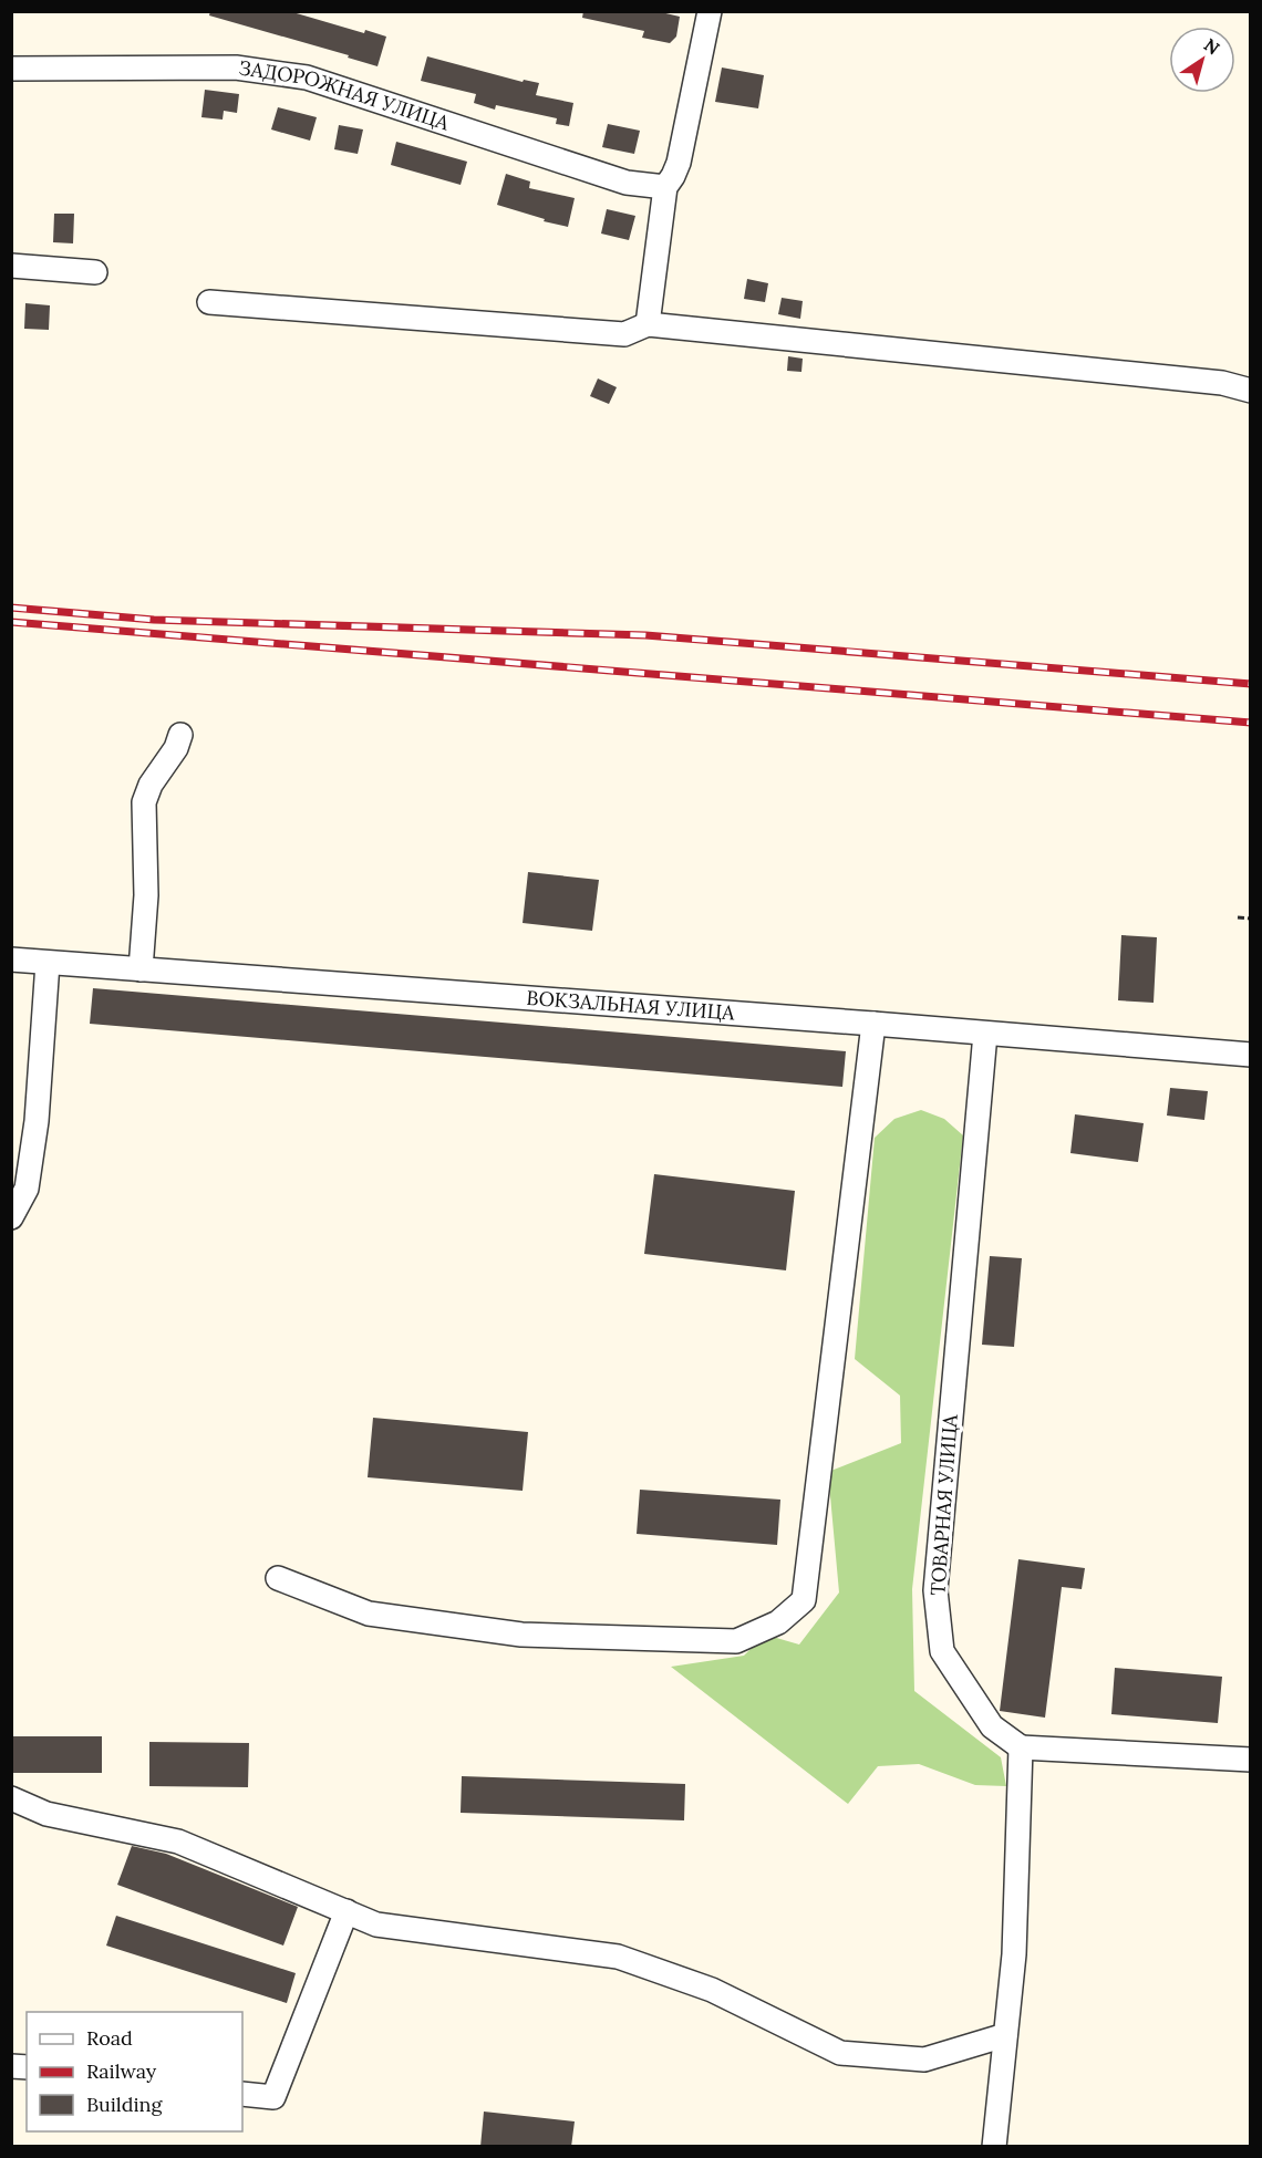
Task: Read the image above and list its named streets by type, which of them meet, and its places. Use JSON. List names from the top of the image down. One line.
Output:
{"streets":{"street":["ЗАДОРОЖНАЯ УЛИЦА","ВОКЗАЛЬНАЯ УЛИЦА","ТОВАРНАЯ УЛИЦА"]},"crossings":[["ВОКЗАЛЬНАЯ УЛИЦА","ТОВАРНАЯ УЛИЦА"]],"legend":["Road","Railway","Building"],"north":"top right"}
